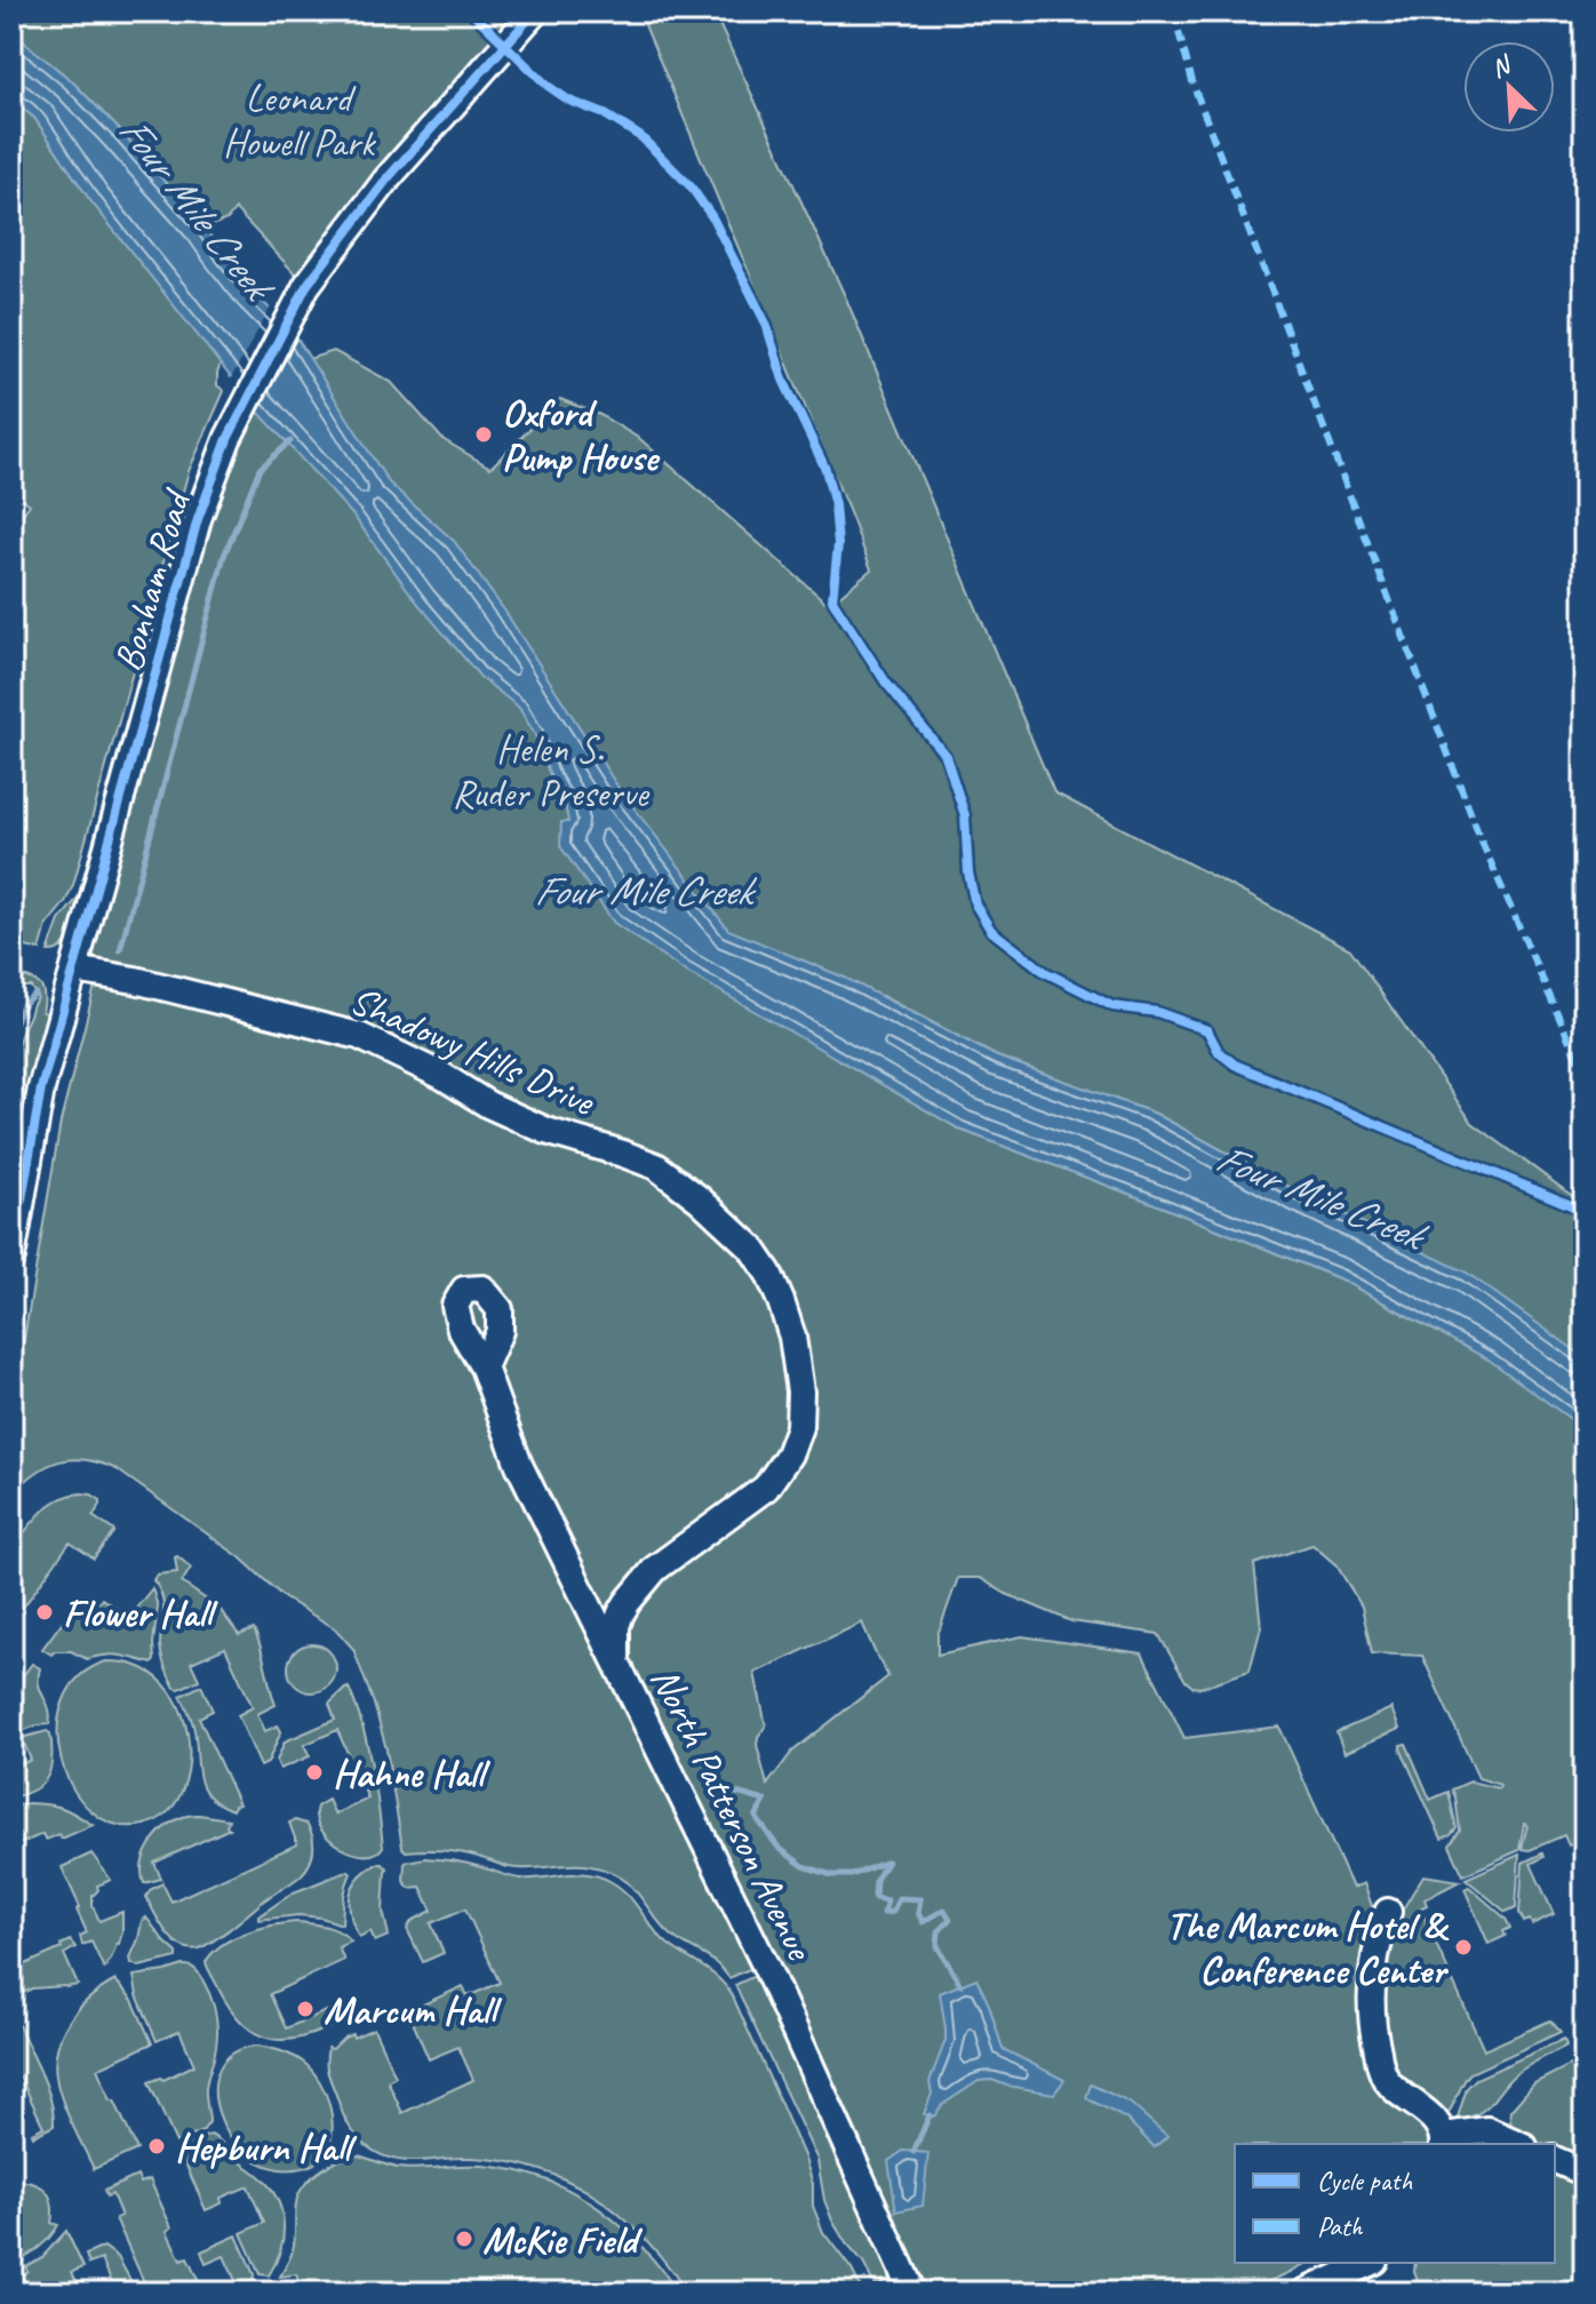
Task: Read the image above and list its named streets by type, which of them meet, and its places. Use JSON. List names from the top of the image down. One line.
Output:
{"streets":{"street":["Bonham Road","Shadowy Hills Drive","North Patterson Avenue"]},"crossings":[["Bonham Road","Shadowy Hills Drive"],["Shadowy Hills Drive","North Patterson Avenue"]],"water":["Four Mile Creek"],"parks":["Leonard Howell Park","Helen S. Ruder Preserve"],"places":["Oxford Pump House","Flower Hall","Hahne Hall","The Marcum Hotel & Conference Center","Marcum Hall","Hepburn Hall","McKie Field"],"legend":["Cycle path","Path"],"north":"top left"}
